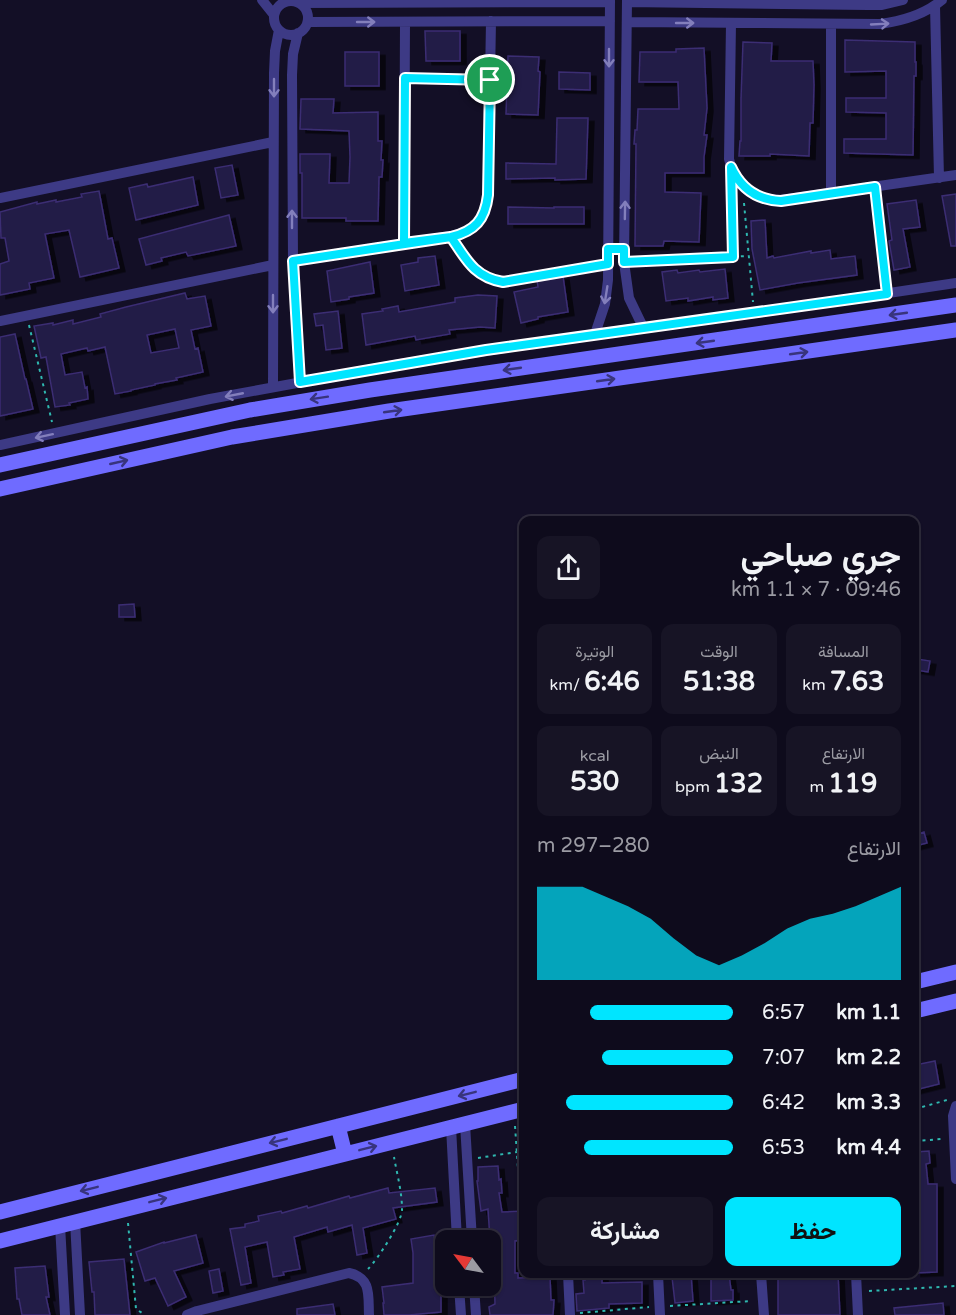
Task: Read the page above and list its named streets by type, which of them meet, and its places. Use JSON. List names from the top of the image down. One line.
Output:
{"north":"top left","page":{"heading":["جري صباحي","09:46 · 7 × 1.1 km"],"stats":[["المسافة","7.63 km"],["الوقت","51:38"],["الوتيرة","6:46 /km"],["الارتفاع","119 m"],["النبض","132 bpm"],["kcal","530"]],"chart":["الارتفاع","280–297 m"],"list":[{"name":"1.1 km","note":"6:57"},{"name":"2.2 km","note":"7:07"},{"name":"3.3 km","note":"6:42"},{"name":"4.4 km","note":"6:53"}],"buttons":["حفظ","مشاركة"]}}
